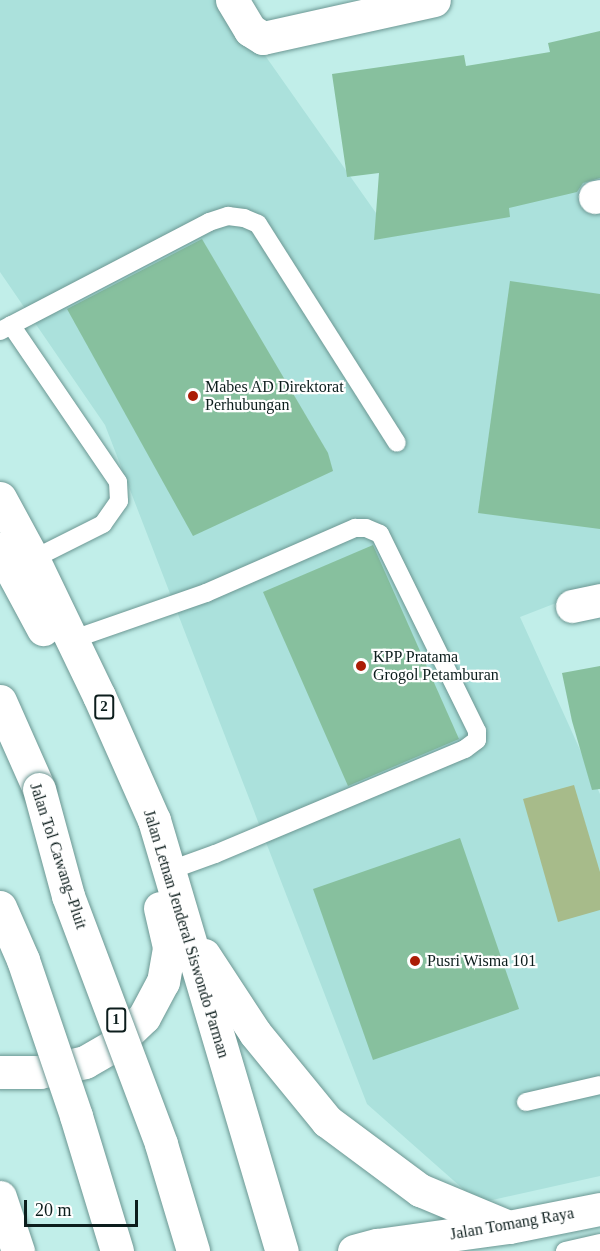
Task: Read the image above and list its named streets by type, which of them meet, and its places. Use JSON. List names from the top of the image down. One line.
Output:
{"streets":{"main road":["2","Jalan Tol Cawang–Pluit","Jalan Letnan Jenderal Siswondo Parman","1","Jalan Tomang Raya"]},"places":["Mabes AD Direktorat Perhubungan","KPP Pratama Grogol Petamburan","Pusri Wisma 101"],"scale_bar":"20 m"}
